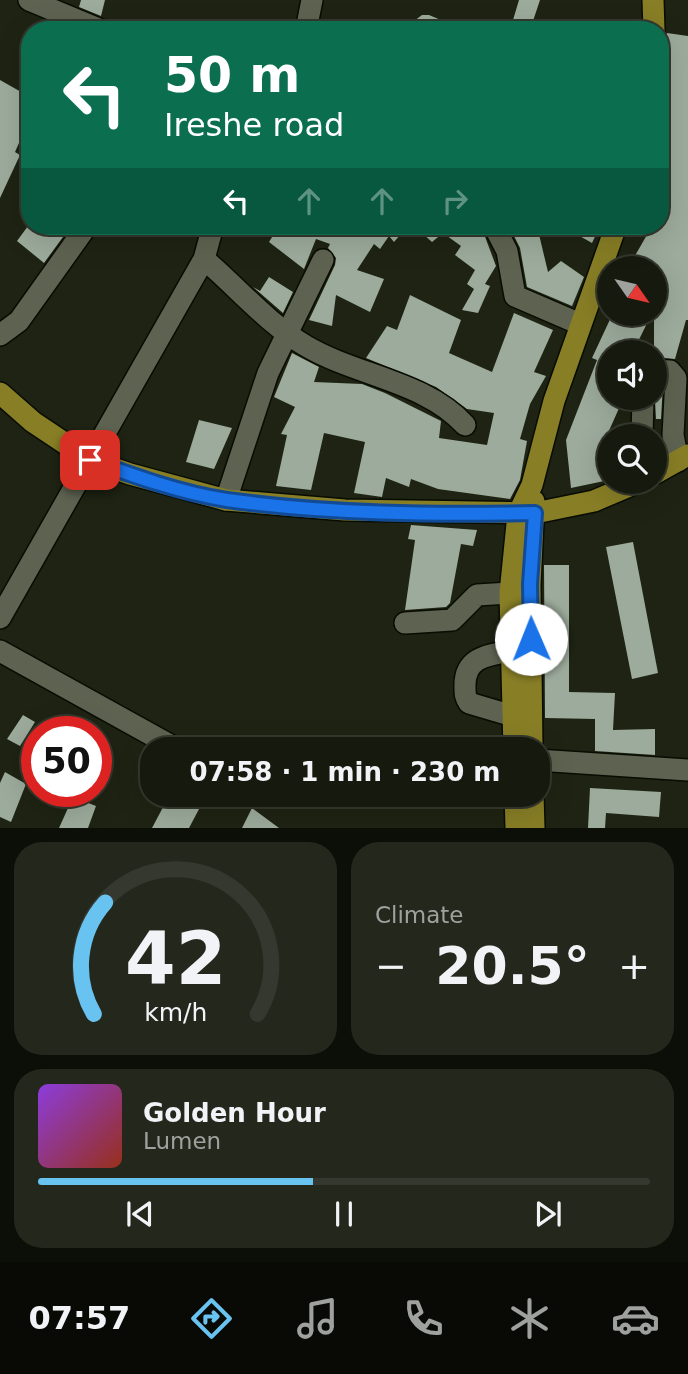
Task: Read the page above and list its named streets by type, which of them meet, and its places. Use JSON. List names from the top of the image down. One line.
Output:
{"north":"bottom right","page":{"turn":["50 m","Ireshe road"],"limit":"50","trip":"07:58 · 1 min · 230 m","tile":"Climate","heat":["−","20.5°","+"],"song":["Golden Hour","Lumen"],"tabs":"07:57","gauge":["42","km/h"]}}
